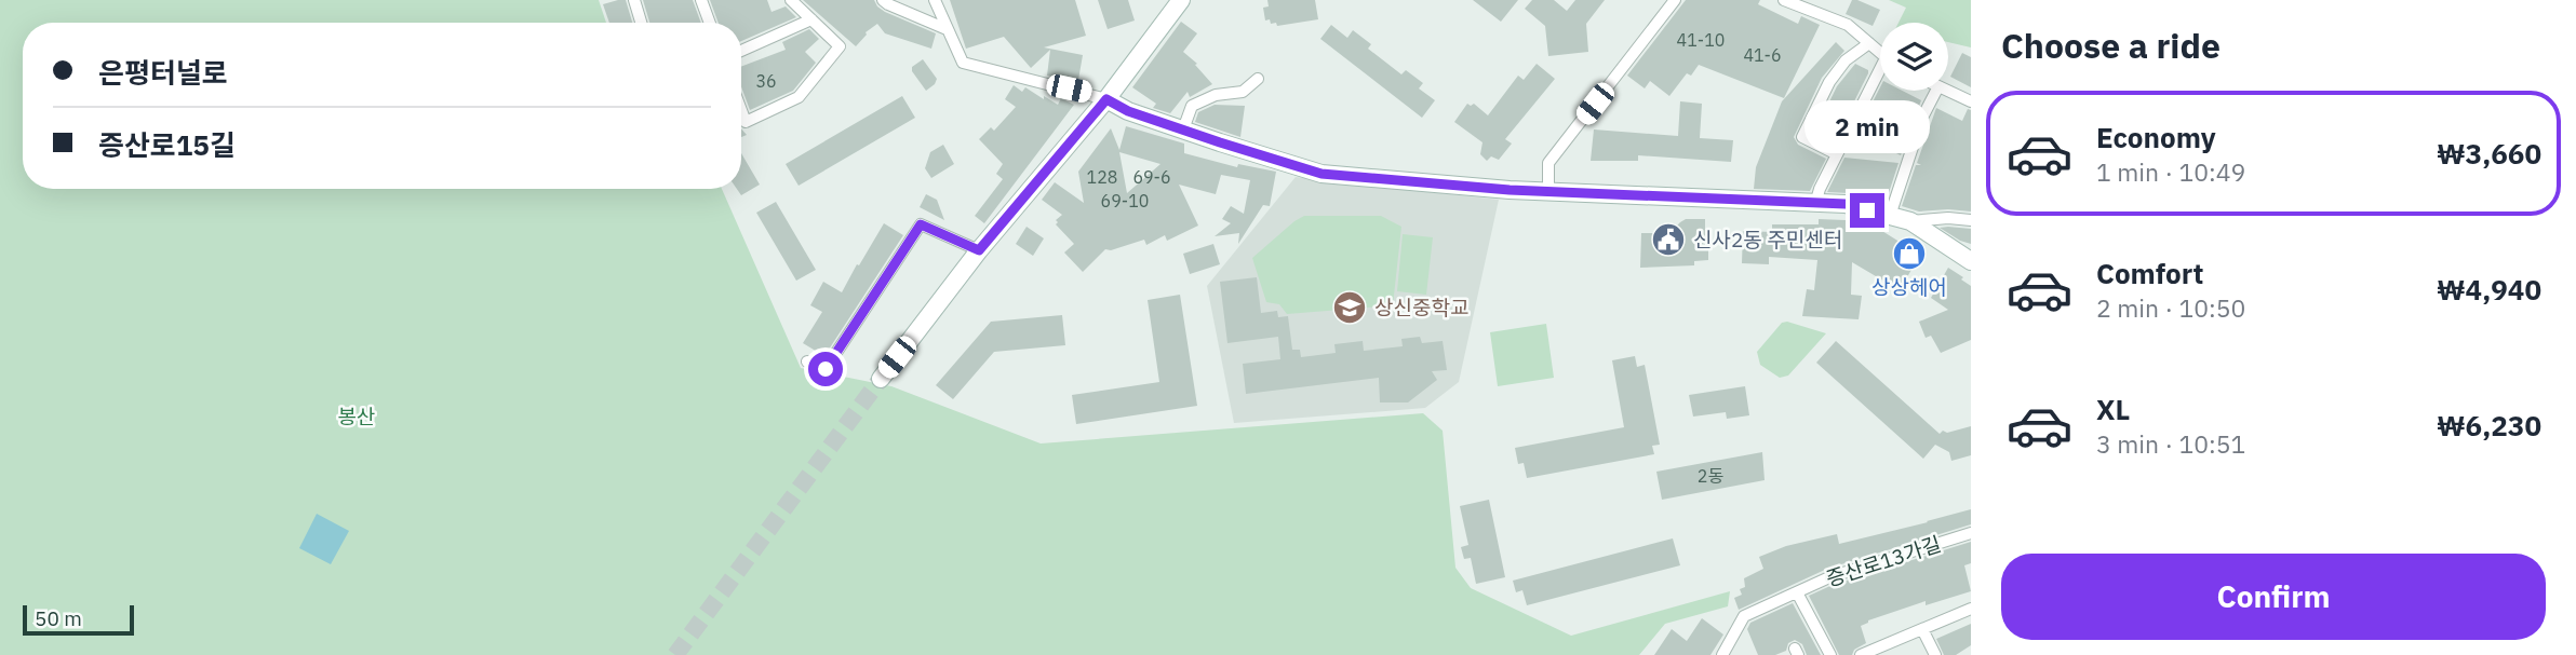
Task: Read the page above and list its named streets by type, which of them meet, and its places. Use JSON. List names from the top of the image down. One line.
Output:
{"streets":{"street":["증산로13가길"]},"parks":["봉산"],"places":{"public building":["신사2동 주민센터"],"shop":["상상헤어"],"school or university":["상신중학교"]},"house_numbers":["41-10","41-6","36","128","69-6","69-10","2동"],"scale_bar":"50 m","page":{"heading":"Choose a ride","banner":["은평터널로","증산로15길"],"list":[{"name":"Economy","note":"1 min · 10:49","value":"₩3,660"},{"name":"Comfort","note":"2 min · 10:50","value":"₩4,940"},{"name":"XL","note":"3 min · 10:51","value":"₩6,230"}],"bubble":"2 min","buttons":"Confirm","scale":"50 m"}}
